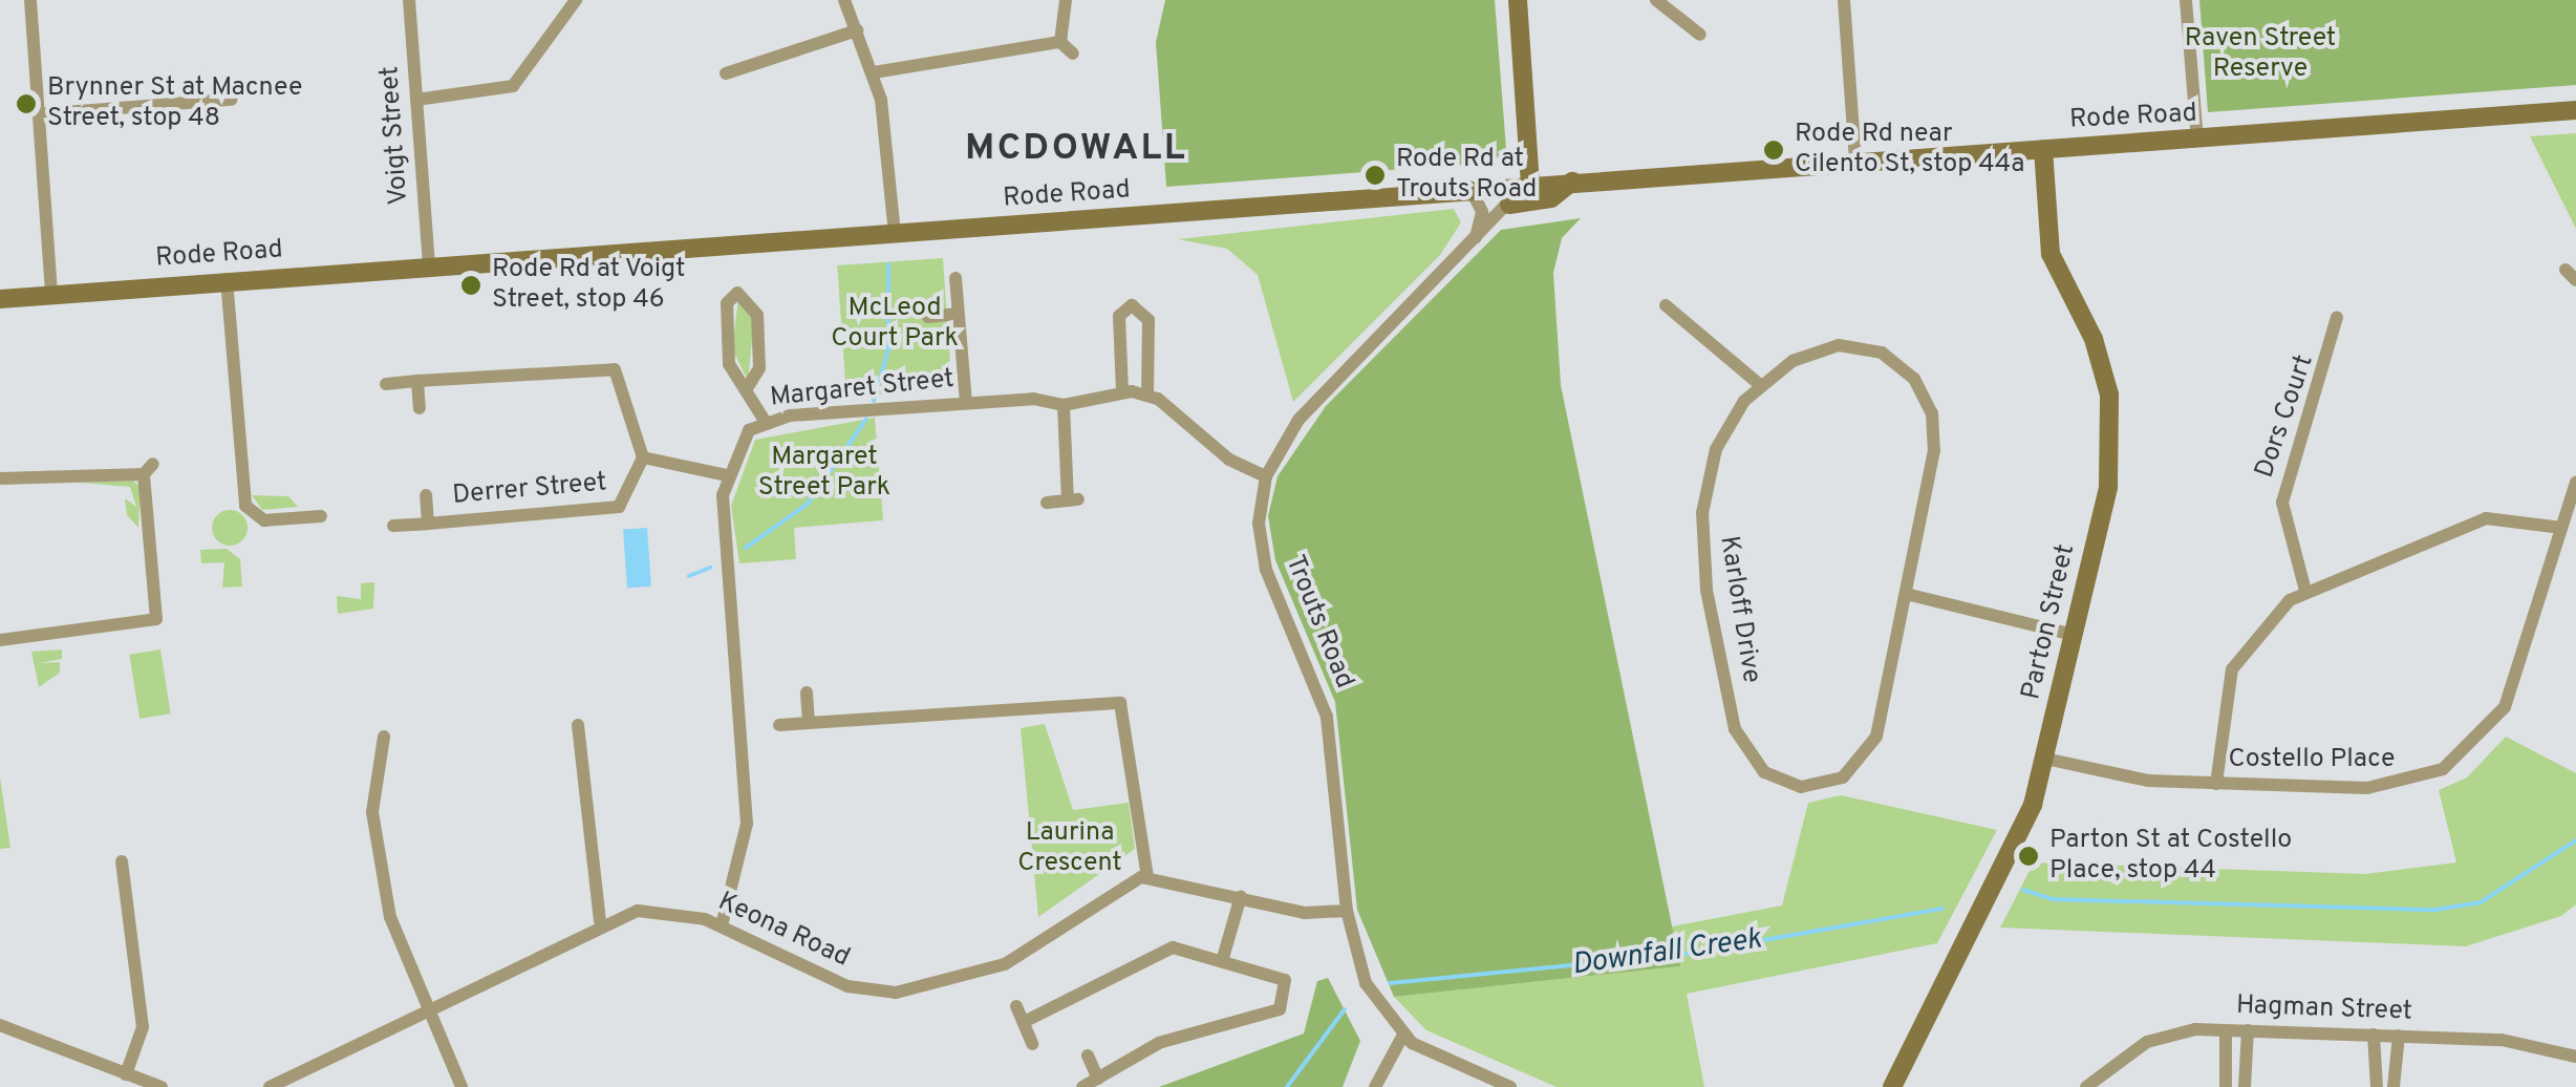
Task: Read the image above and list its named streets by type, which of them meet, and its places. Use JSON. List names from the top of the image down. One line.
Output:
{"streets":{"main road":["Rode Road","Trouts Road","Parton Street"],"street":["Voigt Street","Margaret Street","Dors Court","Derrer Street","Karloff Drive","Costello Place","Keona Road","Hagman Street"]},"crossings":[["Rode Road","Voigt Street"],["Rode Road","Trouts Road"],["Rode Road","Parton Street"],["Margaret Street","Derrer Street"],["Margaret Street","Trouts Road"],["Parton Street","Costello Place"]],"districts":["MCDOWALL"],"water":["Downfall Creek"],"parks":["Raven Street Reserve","McLeod Court Park","Margaret Street Park","Laurina Crescent"],"places":["Brynner St at Macnee Street, stop 48","Rode Rd near Cilento St, stop 44a","Rode Rd at Trouts Road","Rode Rd at Voigt Street, stop 46","Parton St at Costello Place, stop 44"]}
